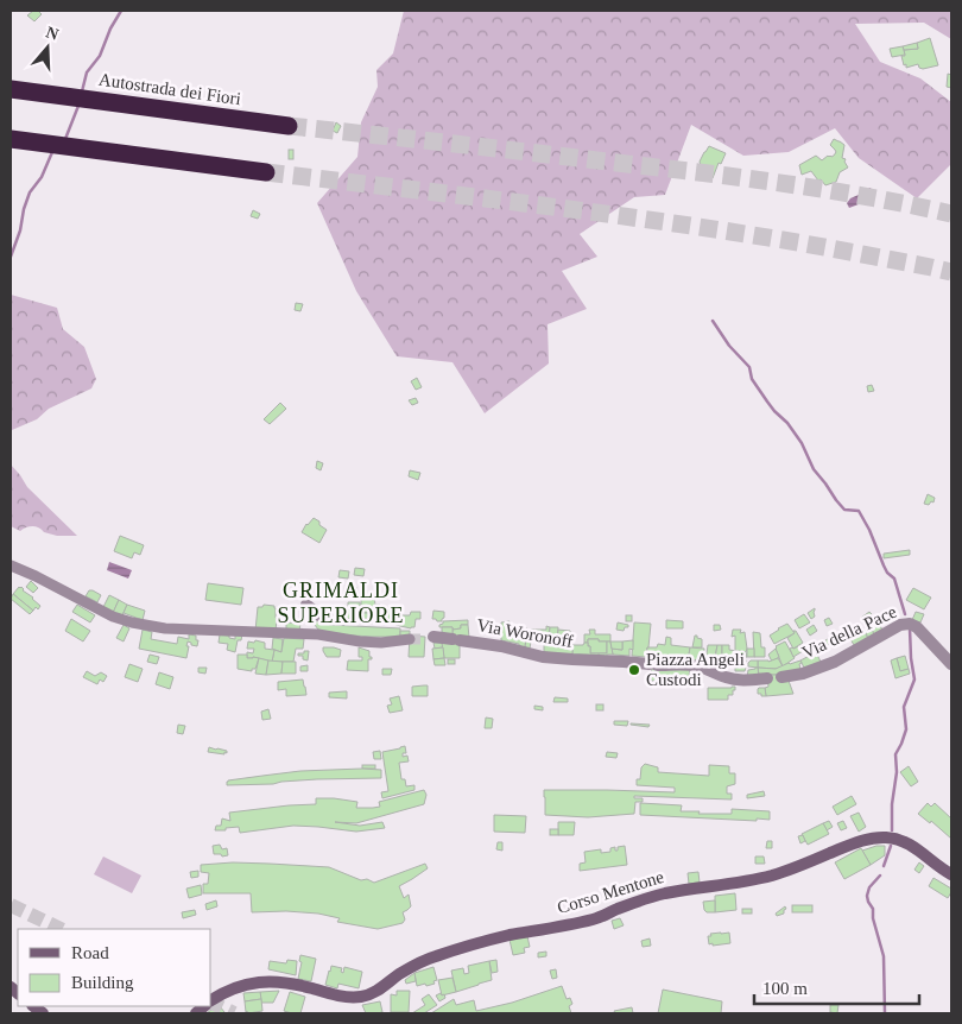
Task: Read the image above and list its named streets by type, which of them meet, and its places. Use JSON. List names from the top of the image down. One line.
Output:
{"streets":{"highway":["Autostrada dei Fiori"],"main road":["Corso Mentone"],"street":["Via della Pace","Via Woronoff"]},"districts":["GRIMALDI SUPERIORE"],"places":["Piazza Angeli Custodi"],"legend":["Road","Building"],"scale_bar":"100 m","north":"top"}
